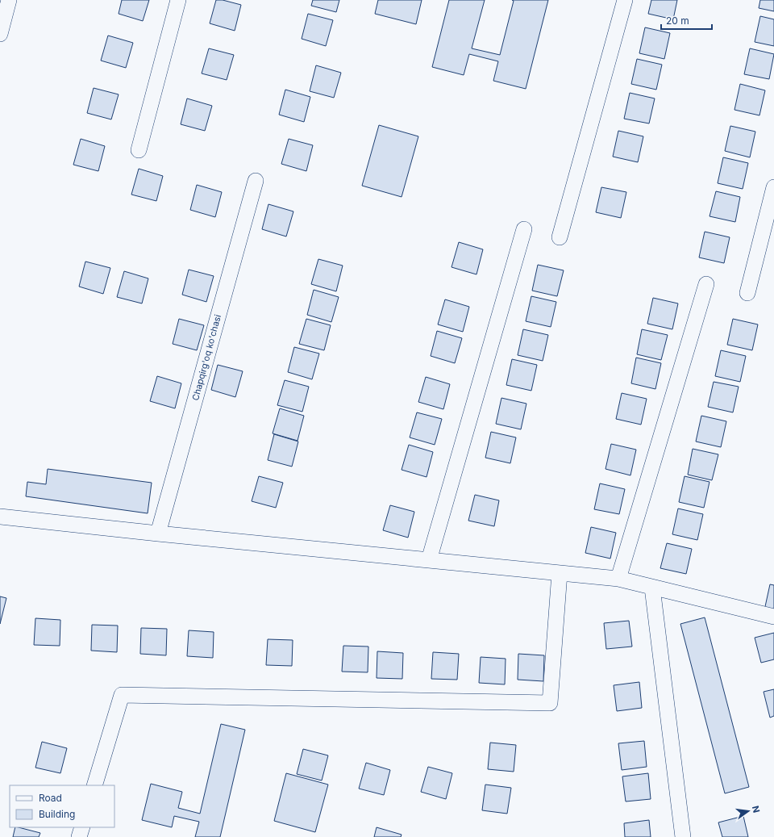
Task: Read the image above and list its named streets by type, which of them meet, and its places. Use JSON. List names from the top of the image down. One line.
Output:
{"streets":{"street":["Chapqirg'oq ko'chasi"]},"legend":["Road","Building"],"scale_bar":"20 m","north":"right"}
